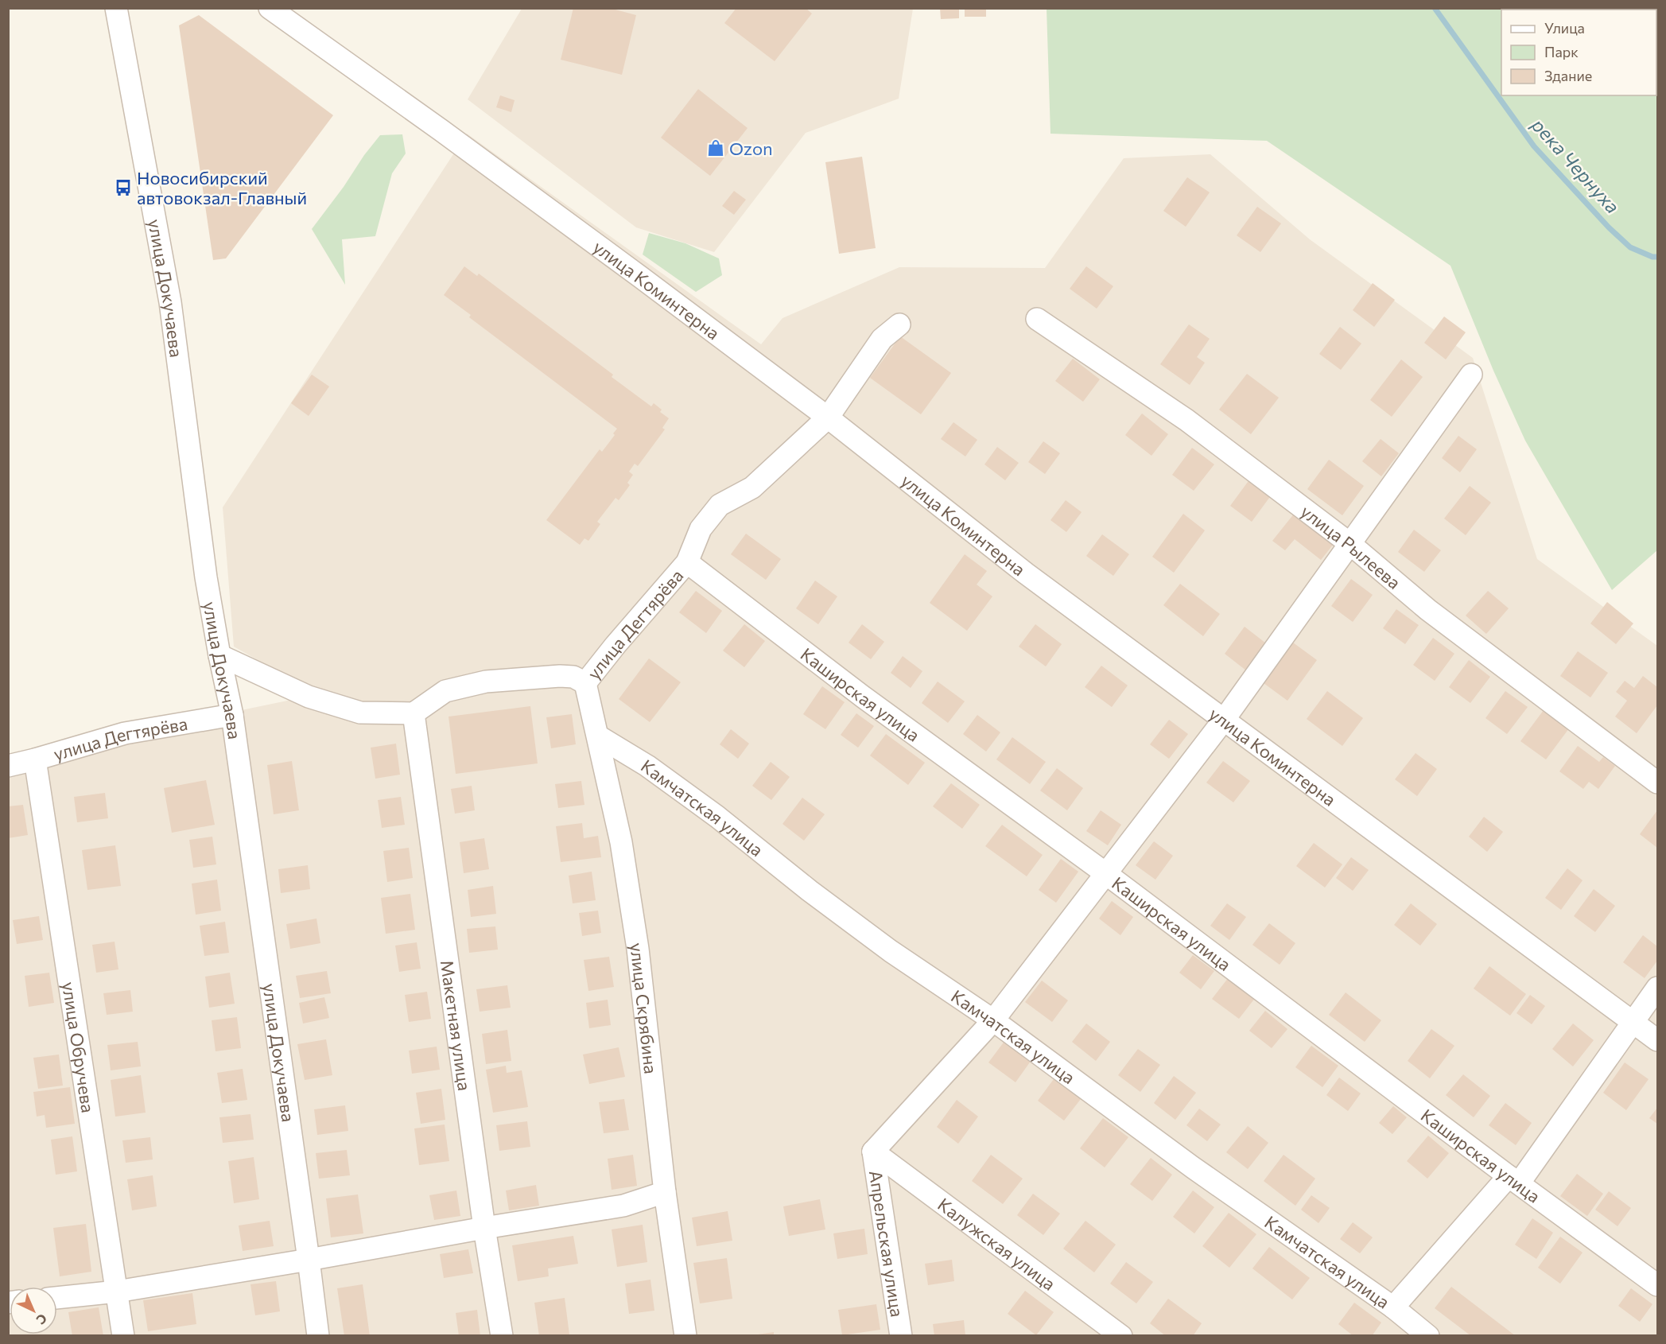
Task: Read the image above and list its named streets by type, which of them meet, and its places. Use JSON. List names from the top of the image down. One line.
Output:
{"streets":{"street":["улица Докучаева","улица Коминтерна","улица Рылеева","улица Дегтярёва","Каширская улица","Камчатская улица","улица Скрябина","Макетная улица","улица Обручева","Апрельская улица","Калужская улица"]},"crossings":[["улица Докучаева","улица Дегтярёва"],["улица Коминтерна","улица Дегтярёва"],["улица Дегтярёва","Каширская улица"],["улица Дегтярёва","улица Скрябина"],["улица Дегтярёва","Макетная улица"],["улица Дегтярёва","улица Обручева"],["Камчатская улица","улица Скрябина"],["Апрельская улица","Калужская улица"]],"water":["река Чернуха"],"places":{"shop":["Ozon"],"bus stop":["Новосибирский автовокзал-Главный"]},"legend":["Улица","Парк","Здание"],"north":"bottom right"}
